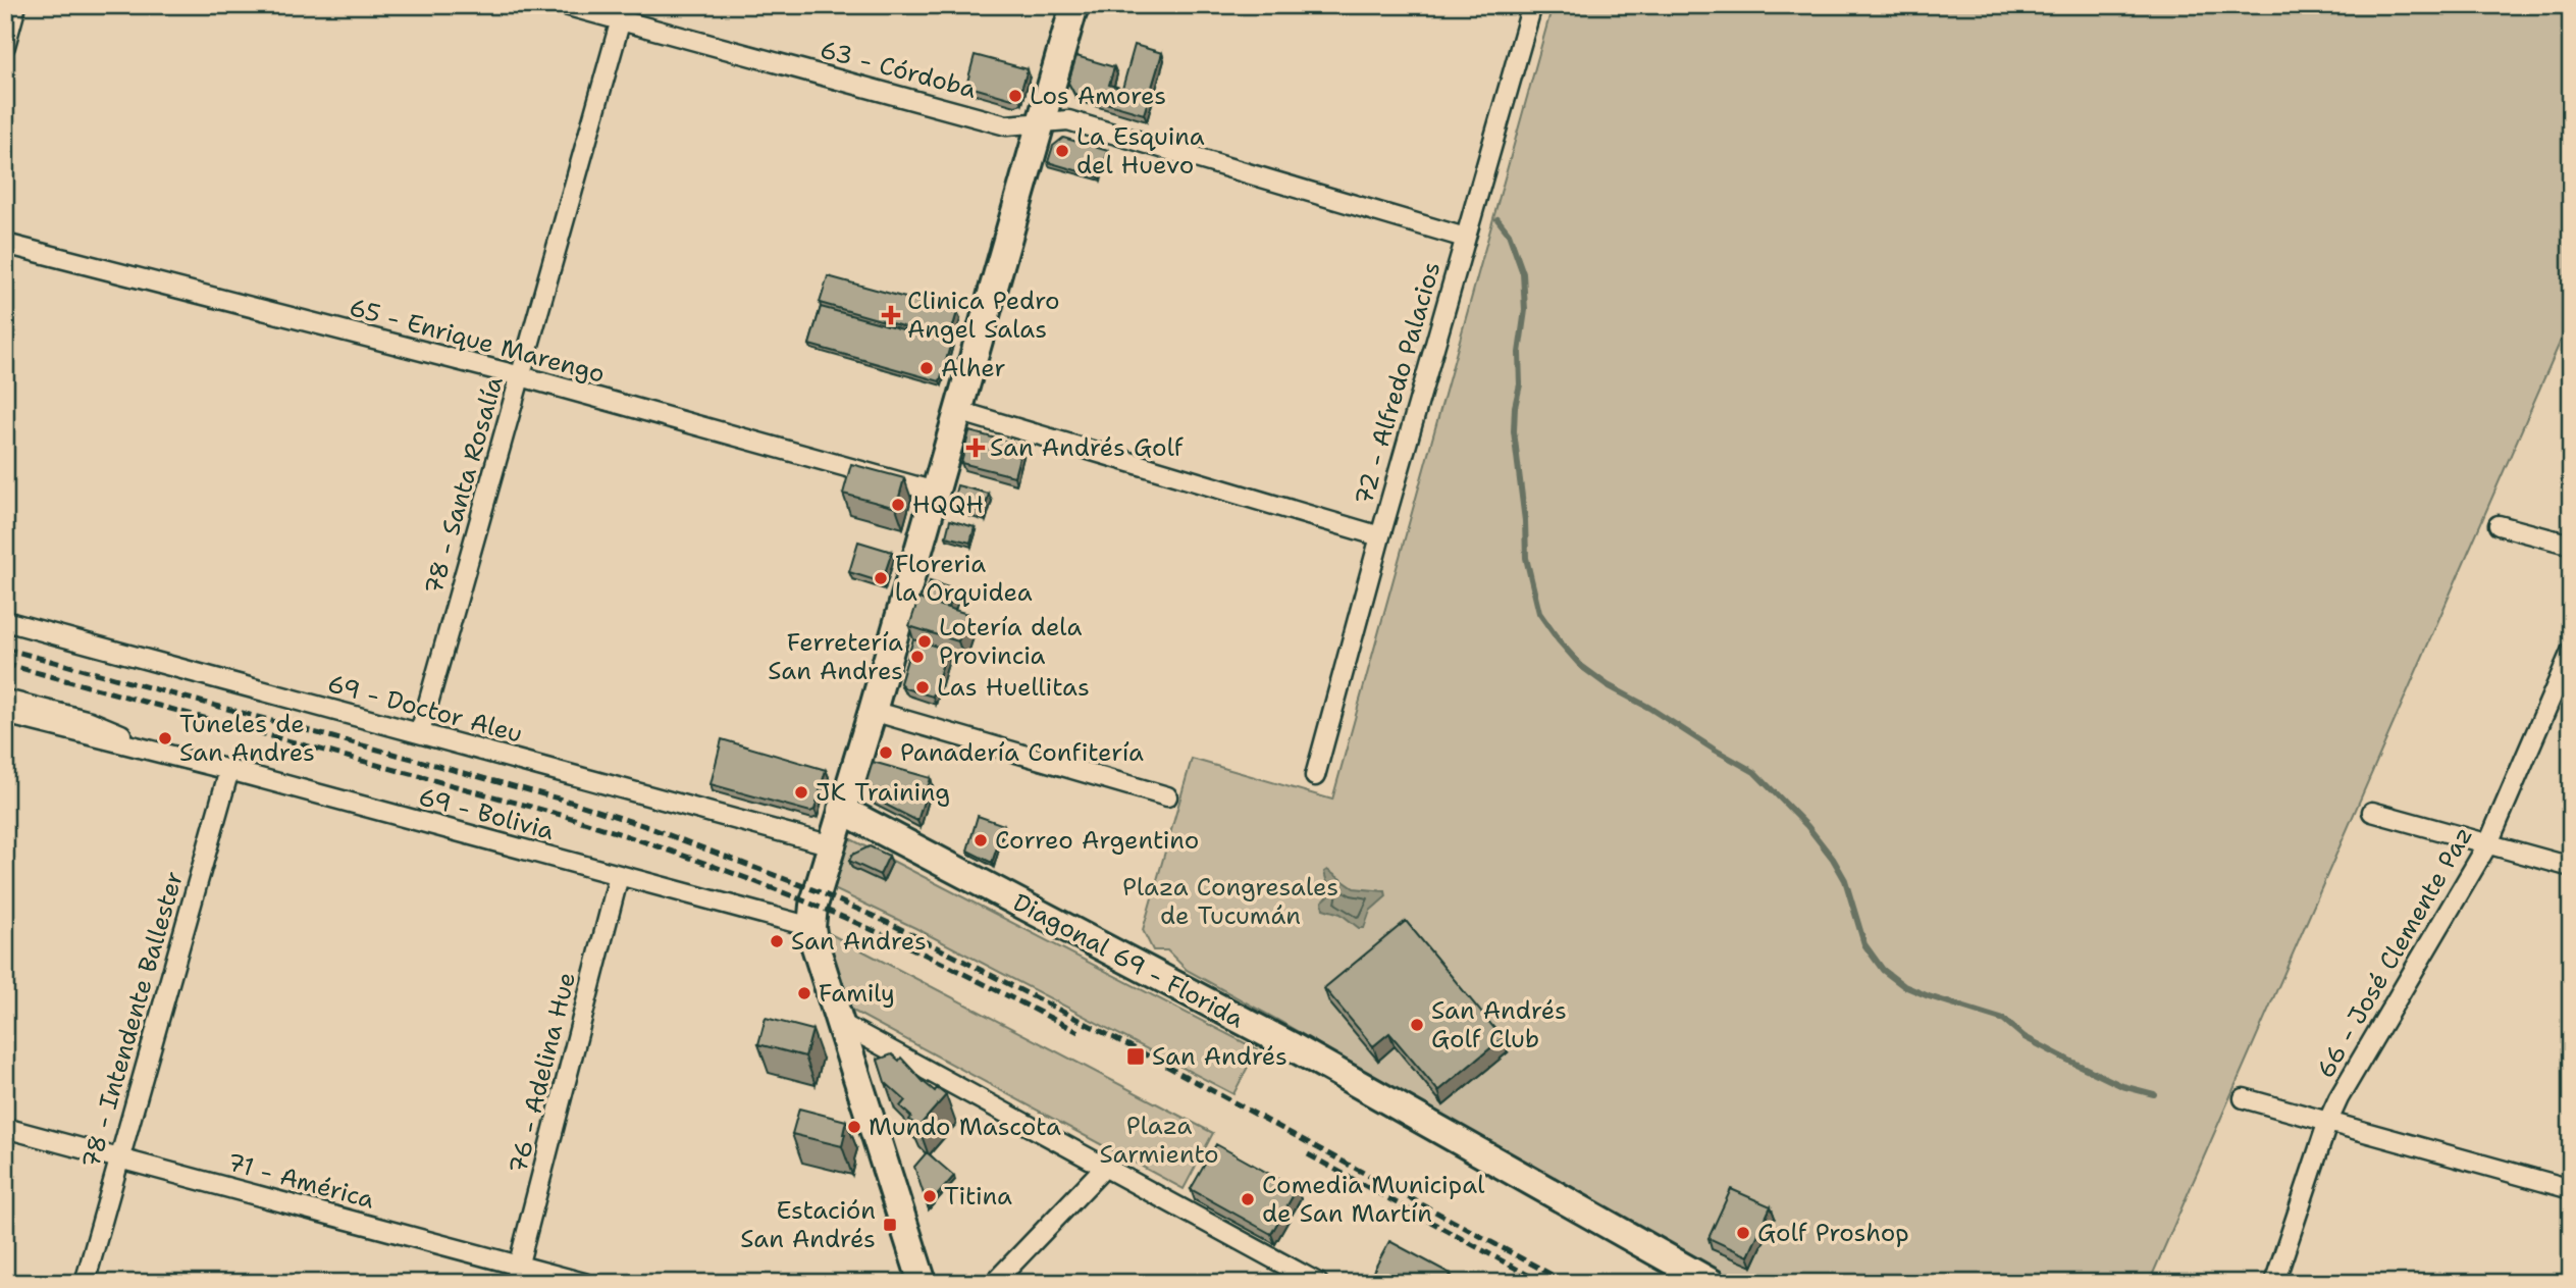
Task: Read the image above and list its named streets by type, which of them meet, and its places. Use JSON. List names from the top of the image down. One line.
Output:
{"streets":{"main road":["Diagonal 69 - Florida"],"street":["63 - Córdoba","65 - Enrique Marengo","72 - Alfredo Palacios","78 - Santa Rosalía","69 - Doctor Aleu","69 - Bolivia","66 - José Clemente Paz","78 - Intendente Ballester","76 - Adelina Hue","71 - América"]},"crossings":[["63 - Córdoba","72 - Alfredo Palacios"],["63 - Córdoba","78 - Santa Rosalía"],["65 - Enrique Marengo","78 - Santa Rosalía"],["78 - Santa Rosalía","69 - Doctor Aleu"],["69 - Bolivia","78 - Intendente Ballester"],["69 - Bolivia","76 - Adelina Hue"],["78 - Intendente Ballester","71 - América"],["76 - Adelina Hue","71 - América"]],"parks":["Plaza Congresales de Tucumán","Plaza Sarmiento"],"places":{"other":["Los Amores","La Esquina del Huevo","Alher","HQQH","Floreria la Orquidea","Lotería dela Provincia","Ferretería San Andres","Las Huellitas","Tuneles de San Andres","Panadería Confitería","JK Training","Correo Argentino","San Andres","Family","San Andrés Golf Club","Mundo Mascota","Titina","Comedia Municipal de San Martín","Golf Proshop"],"health":["Clinica Pedro Angel Salas","San Andrés Golf"],"transit":["San Andrés","Estación San Andrés"]}}
